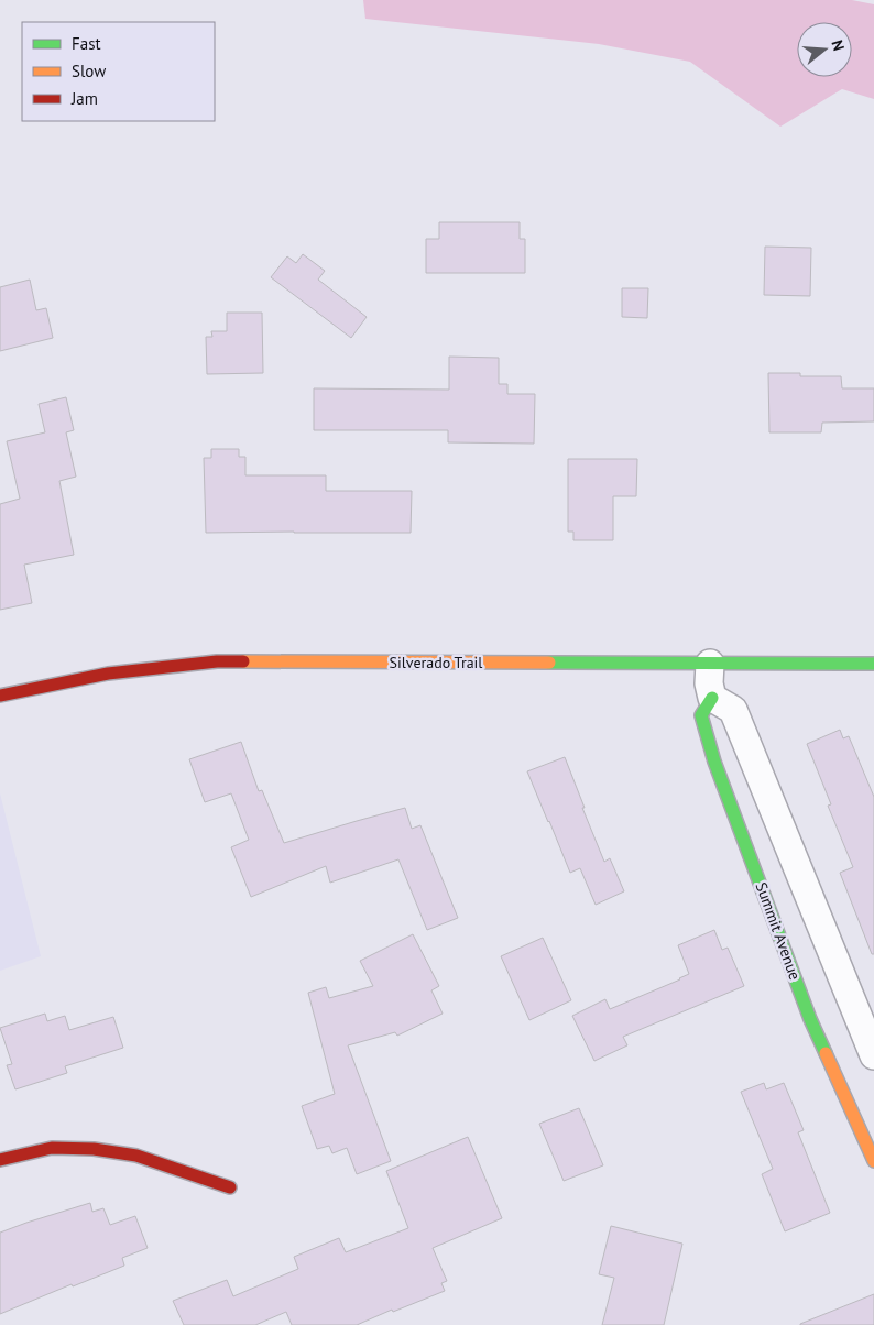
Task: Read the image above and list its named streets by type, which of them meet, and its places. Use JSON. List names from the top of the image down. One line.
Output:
{"streets":{"main road":["Silverado Trail","Summit Avenue"]},"crossings":[["Silverado Trail","Summit Avenue"]],"legend":["Fast","Slow","Jam"],"north":"right"}
